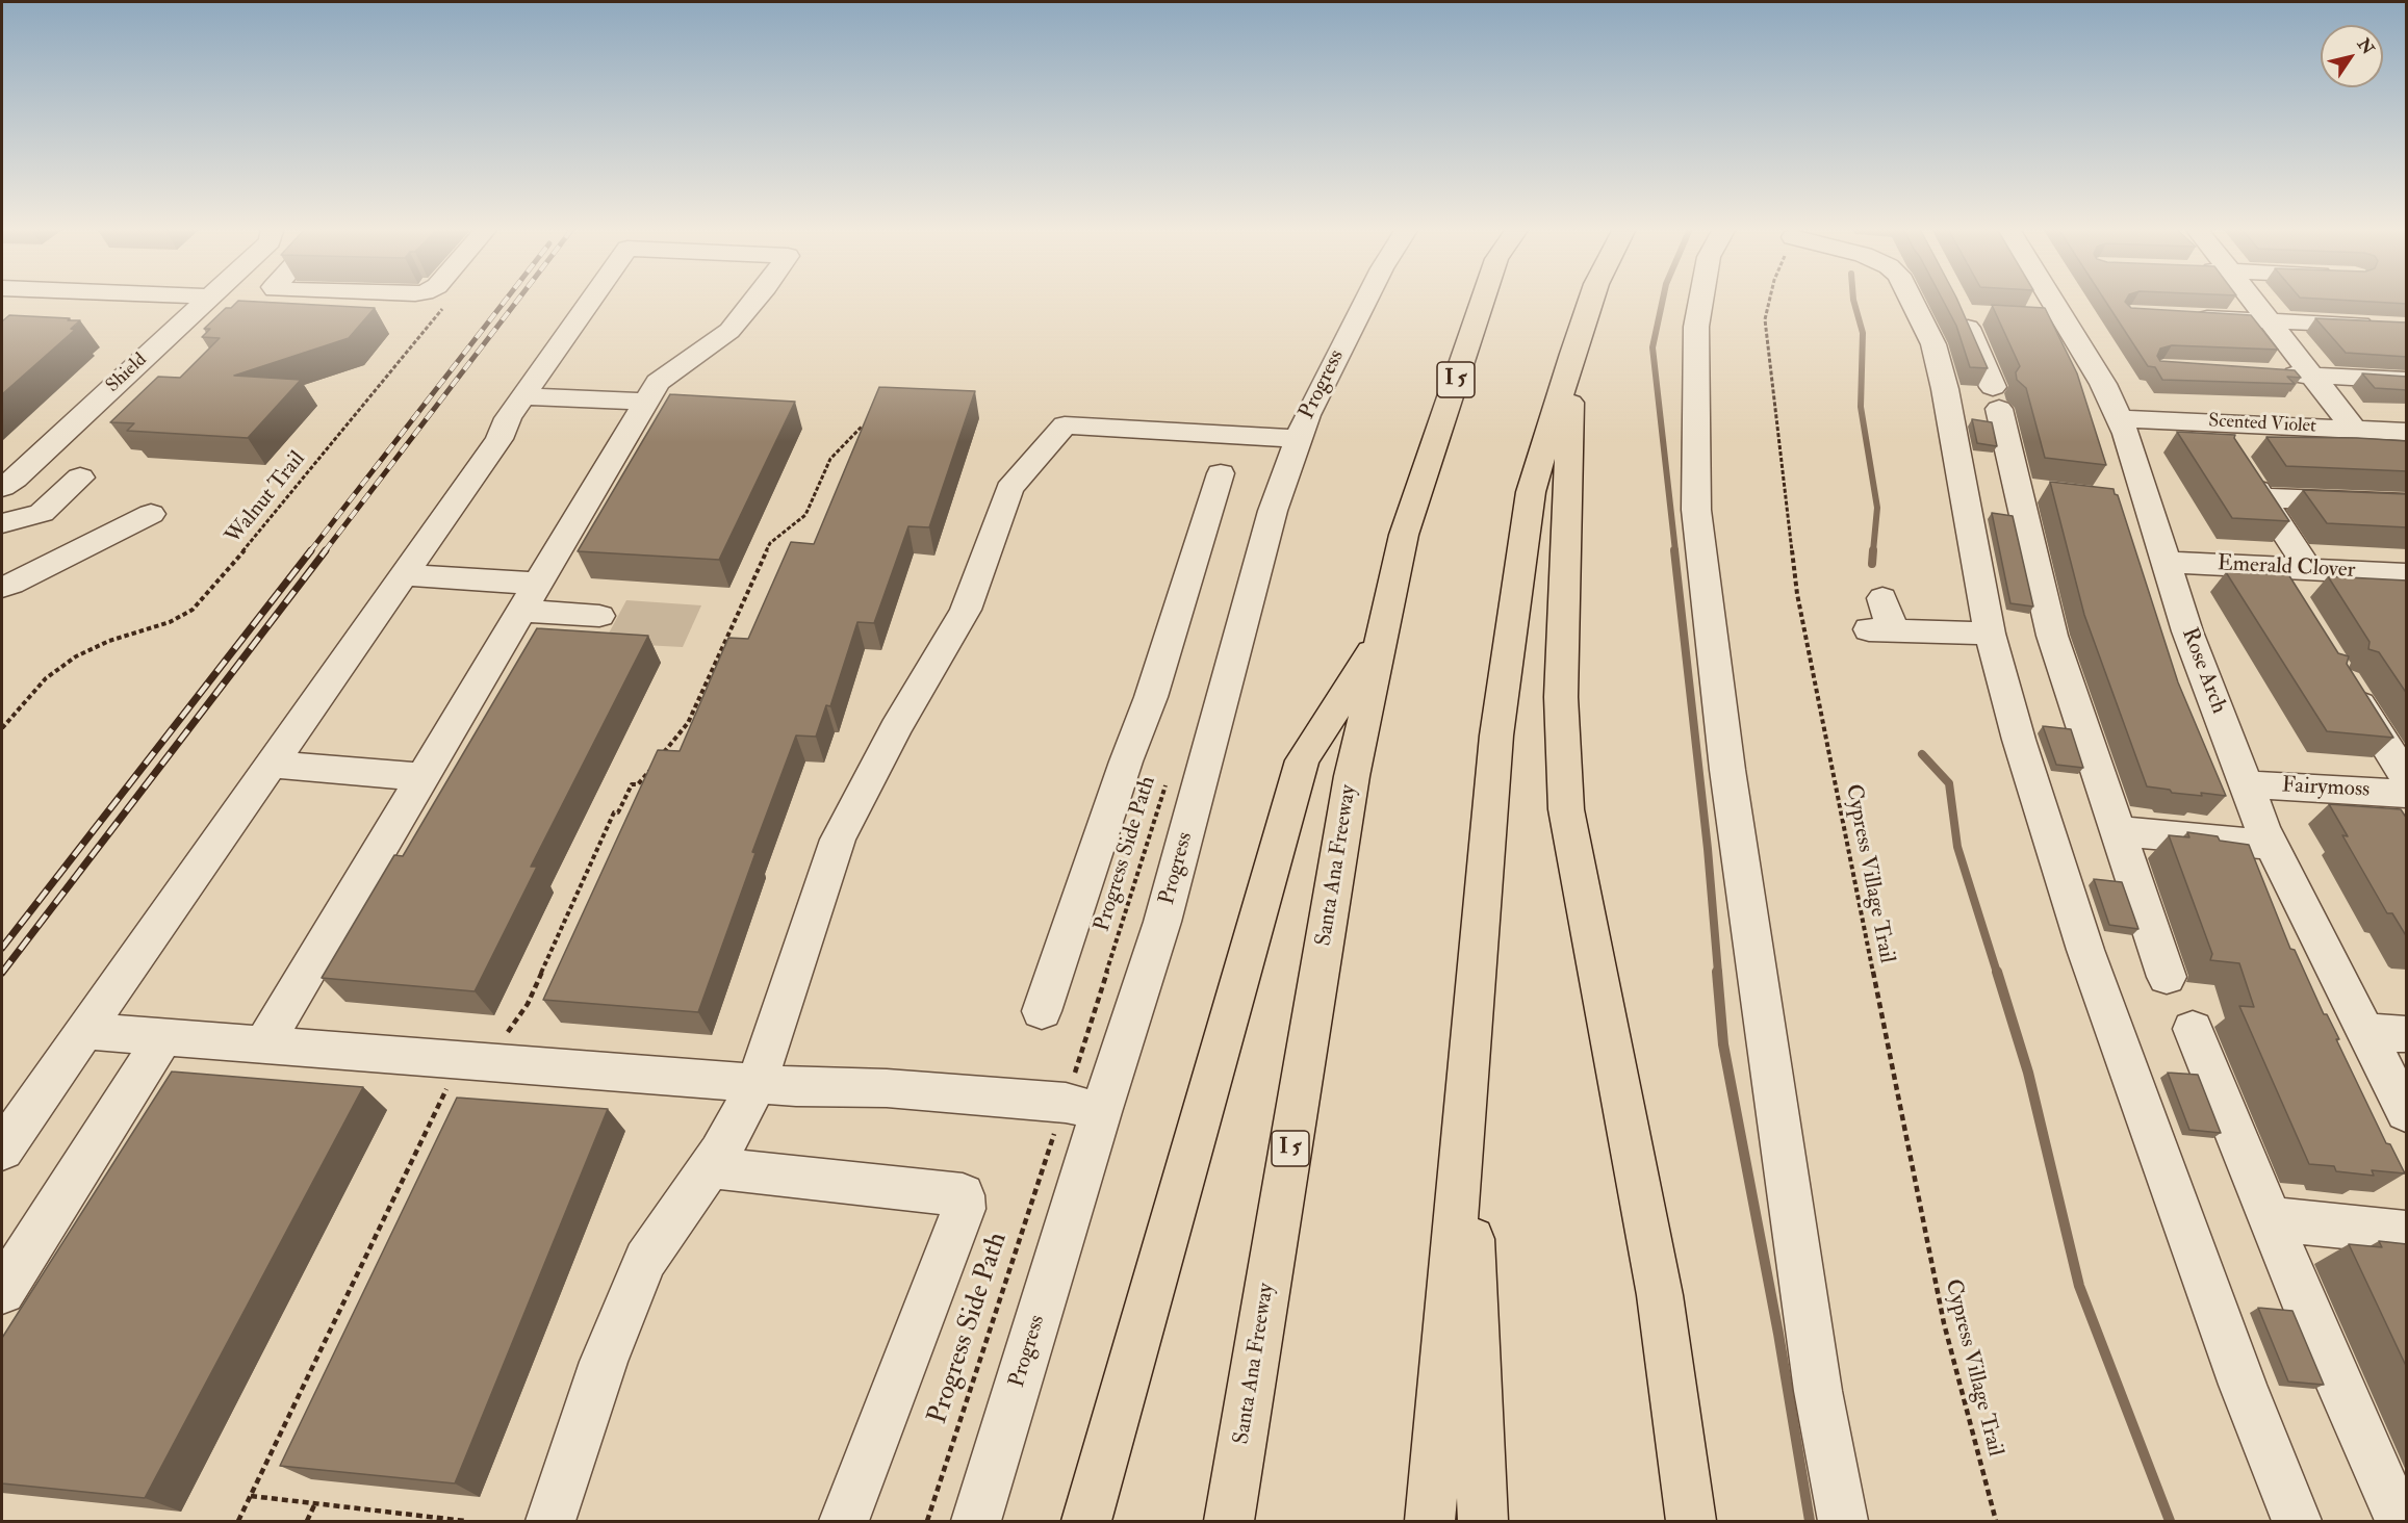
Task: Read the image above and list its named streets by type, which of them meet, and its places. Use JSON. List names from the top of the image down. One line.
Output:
{"streets":{"highway":["I 5","Santa Ana Freeway"],"street":["Shield","Progress","Scented Violet","Emerald Clover","Rose Arch","Fairymoss"],"path":["Walnut Trail","Progress Side Path","Cypress Village Trail"]},"crossings":[["Scented Violet","Rose Arch"],["Emerald Clover","Rose Arch"],["Rose Arch","Fairymoss"]],"north":"top right"}
